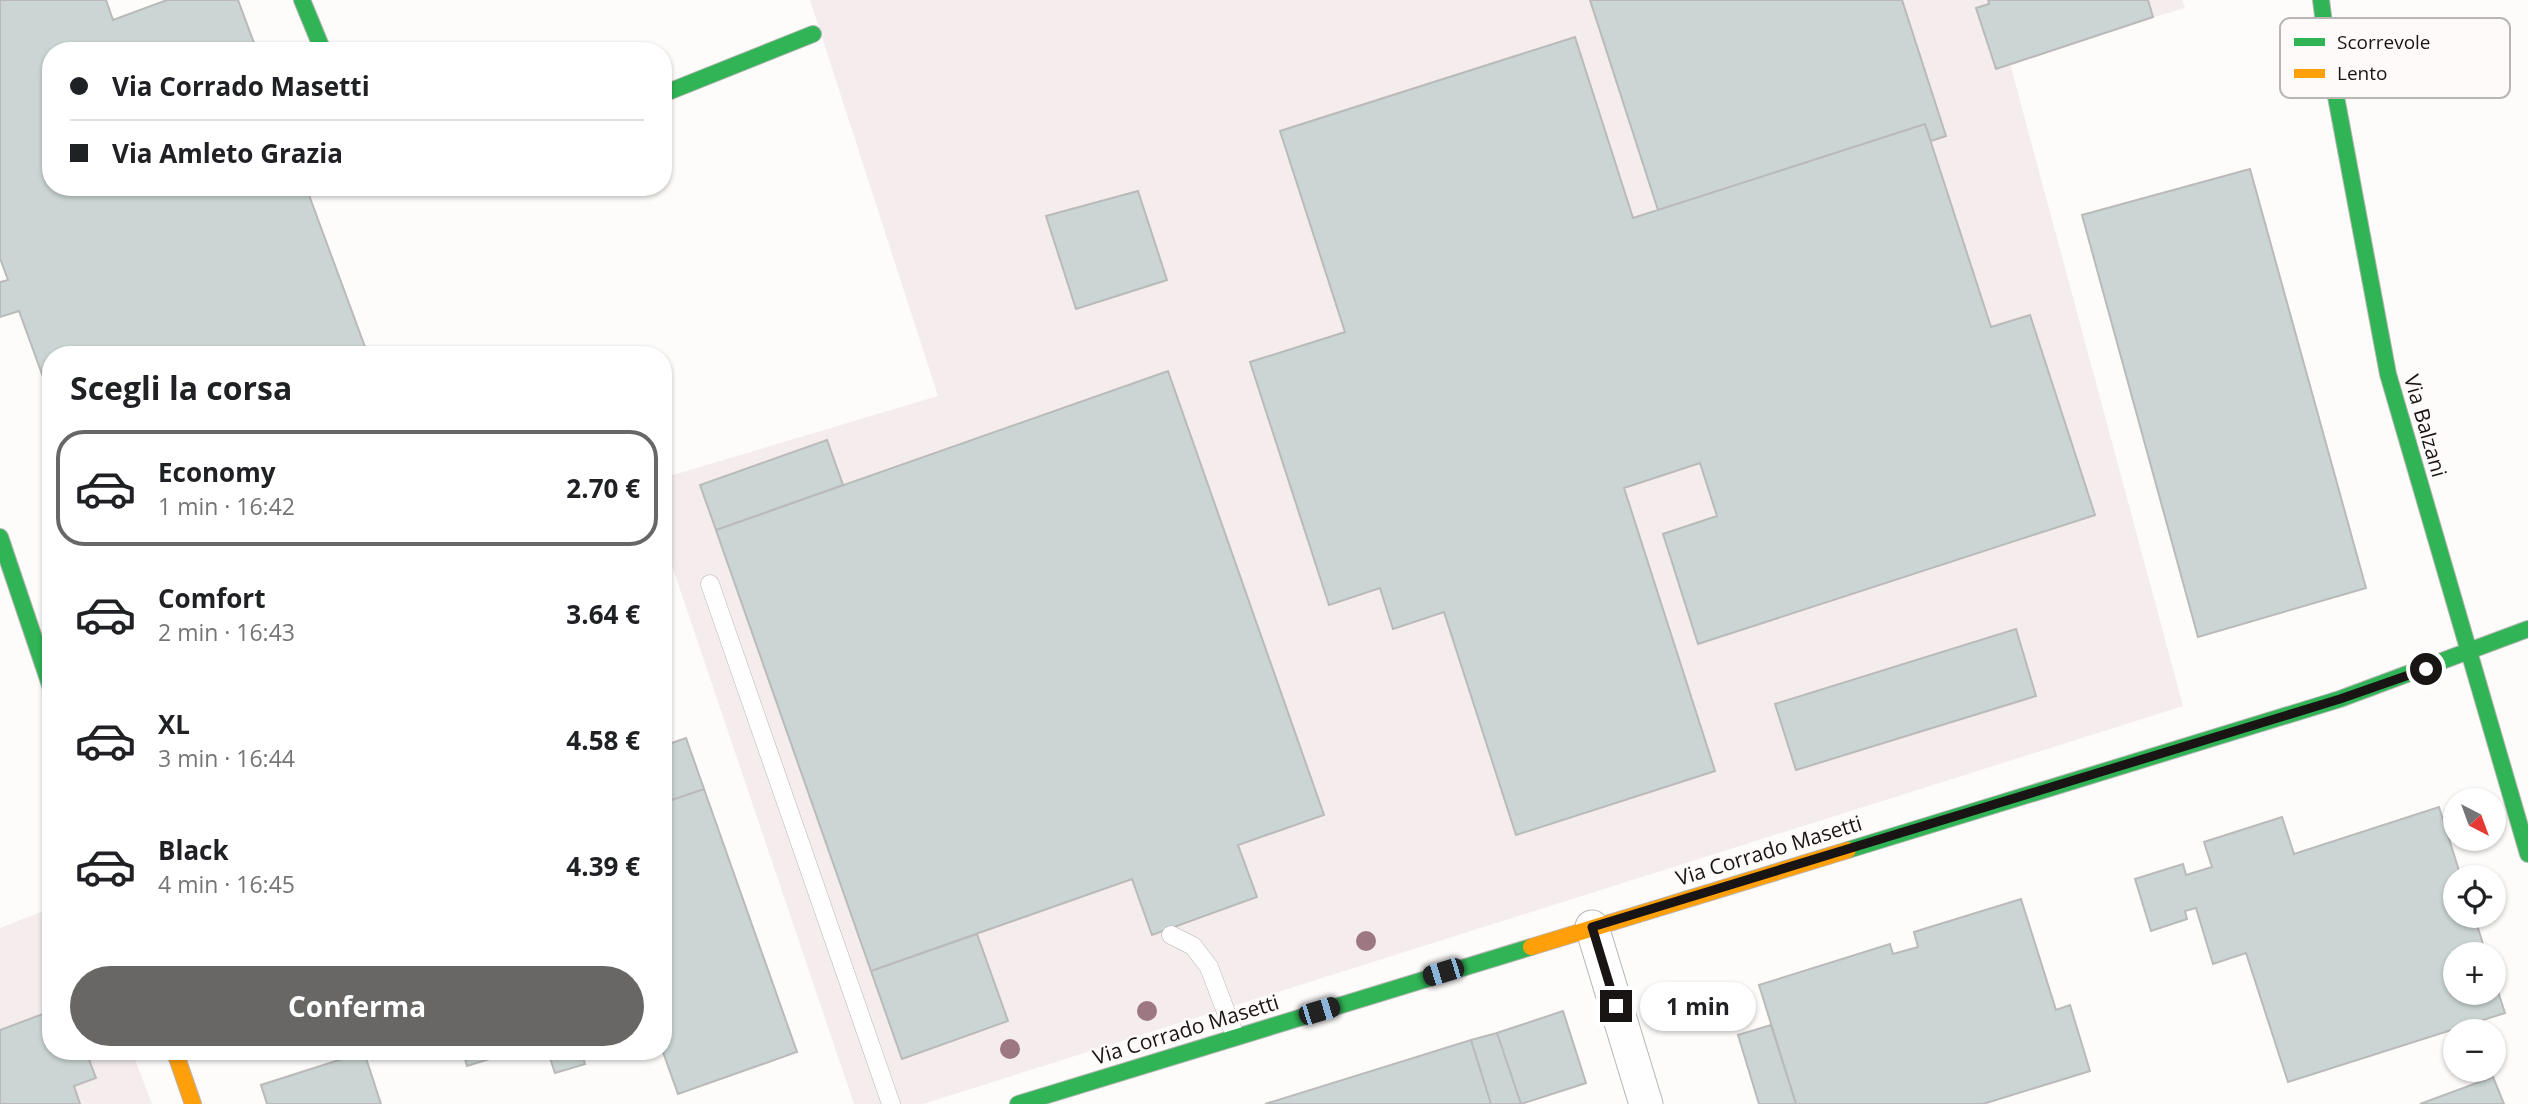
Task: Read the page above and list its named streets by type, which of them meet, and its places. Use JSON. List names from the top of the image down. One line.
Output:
{"streets":{"street":["Via Balzani","Via Corrado Masetti"]},"crossings":[["Via Balzani","Via Corrado Masetti"]],"legend":["Scorrevole","Lento"],"north":"bottom right","page":{"banner":["Via Corrado Masetti","Via Amleto Grazia"],"heading":"Scegli la corsa","list":[{"name":"Economy","note":"1 min · 16:42","value":"2.70 €"},{"name":"Comfort","note":"2 min · 16:43","value":"3.64 €"},{"name":"XL","note":"3 min · 16:44","value":"4.58 €"},{"name":"Black","note":"4 min · 16:45","value":"4.39 €"}],"map_buttons":["+","−"],"buttons":"Conferma","bubble":"1 min"}}
